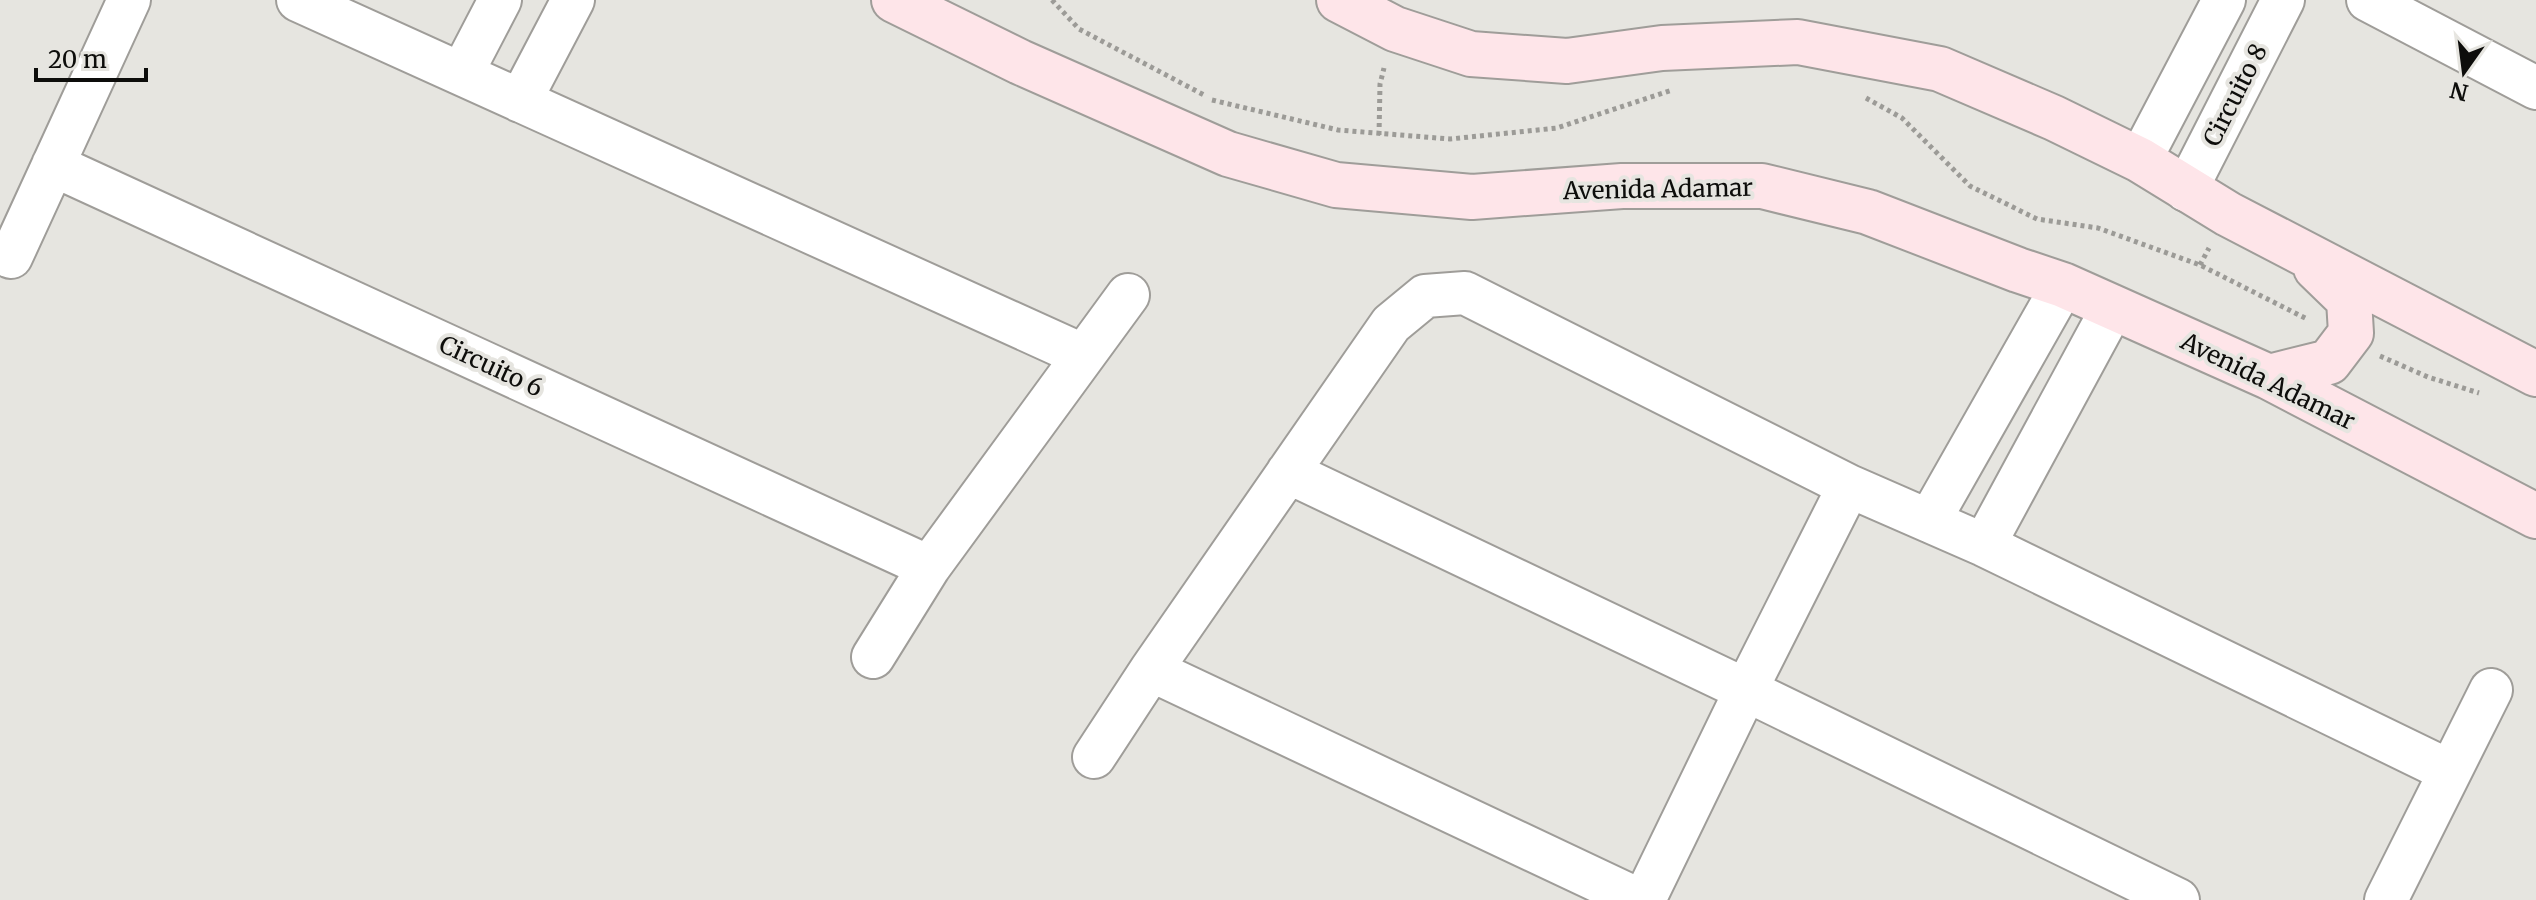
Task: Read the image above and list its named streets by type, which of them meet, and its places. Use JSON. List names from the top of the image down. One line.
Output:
{"streets":{"street":["Circuito 8","Avenida Adamar","Circuito 6"]},"scale_bar":"20 m","north":"bottom"}
